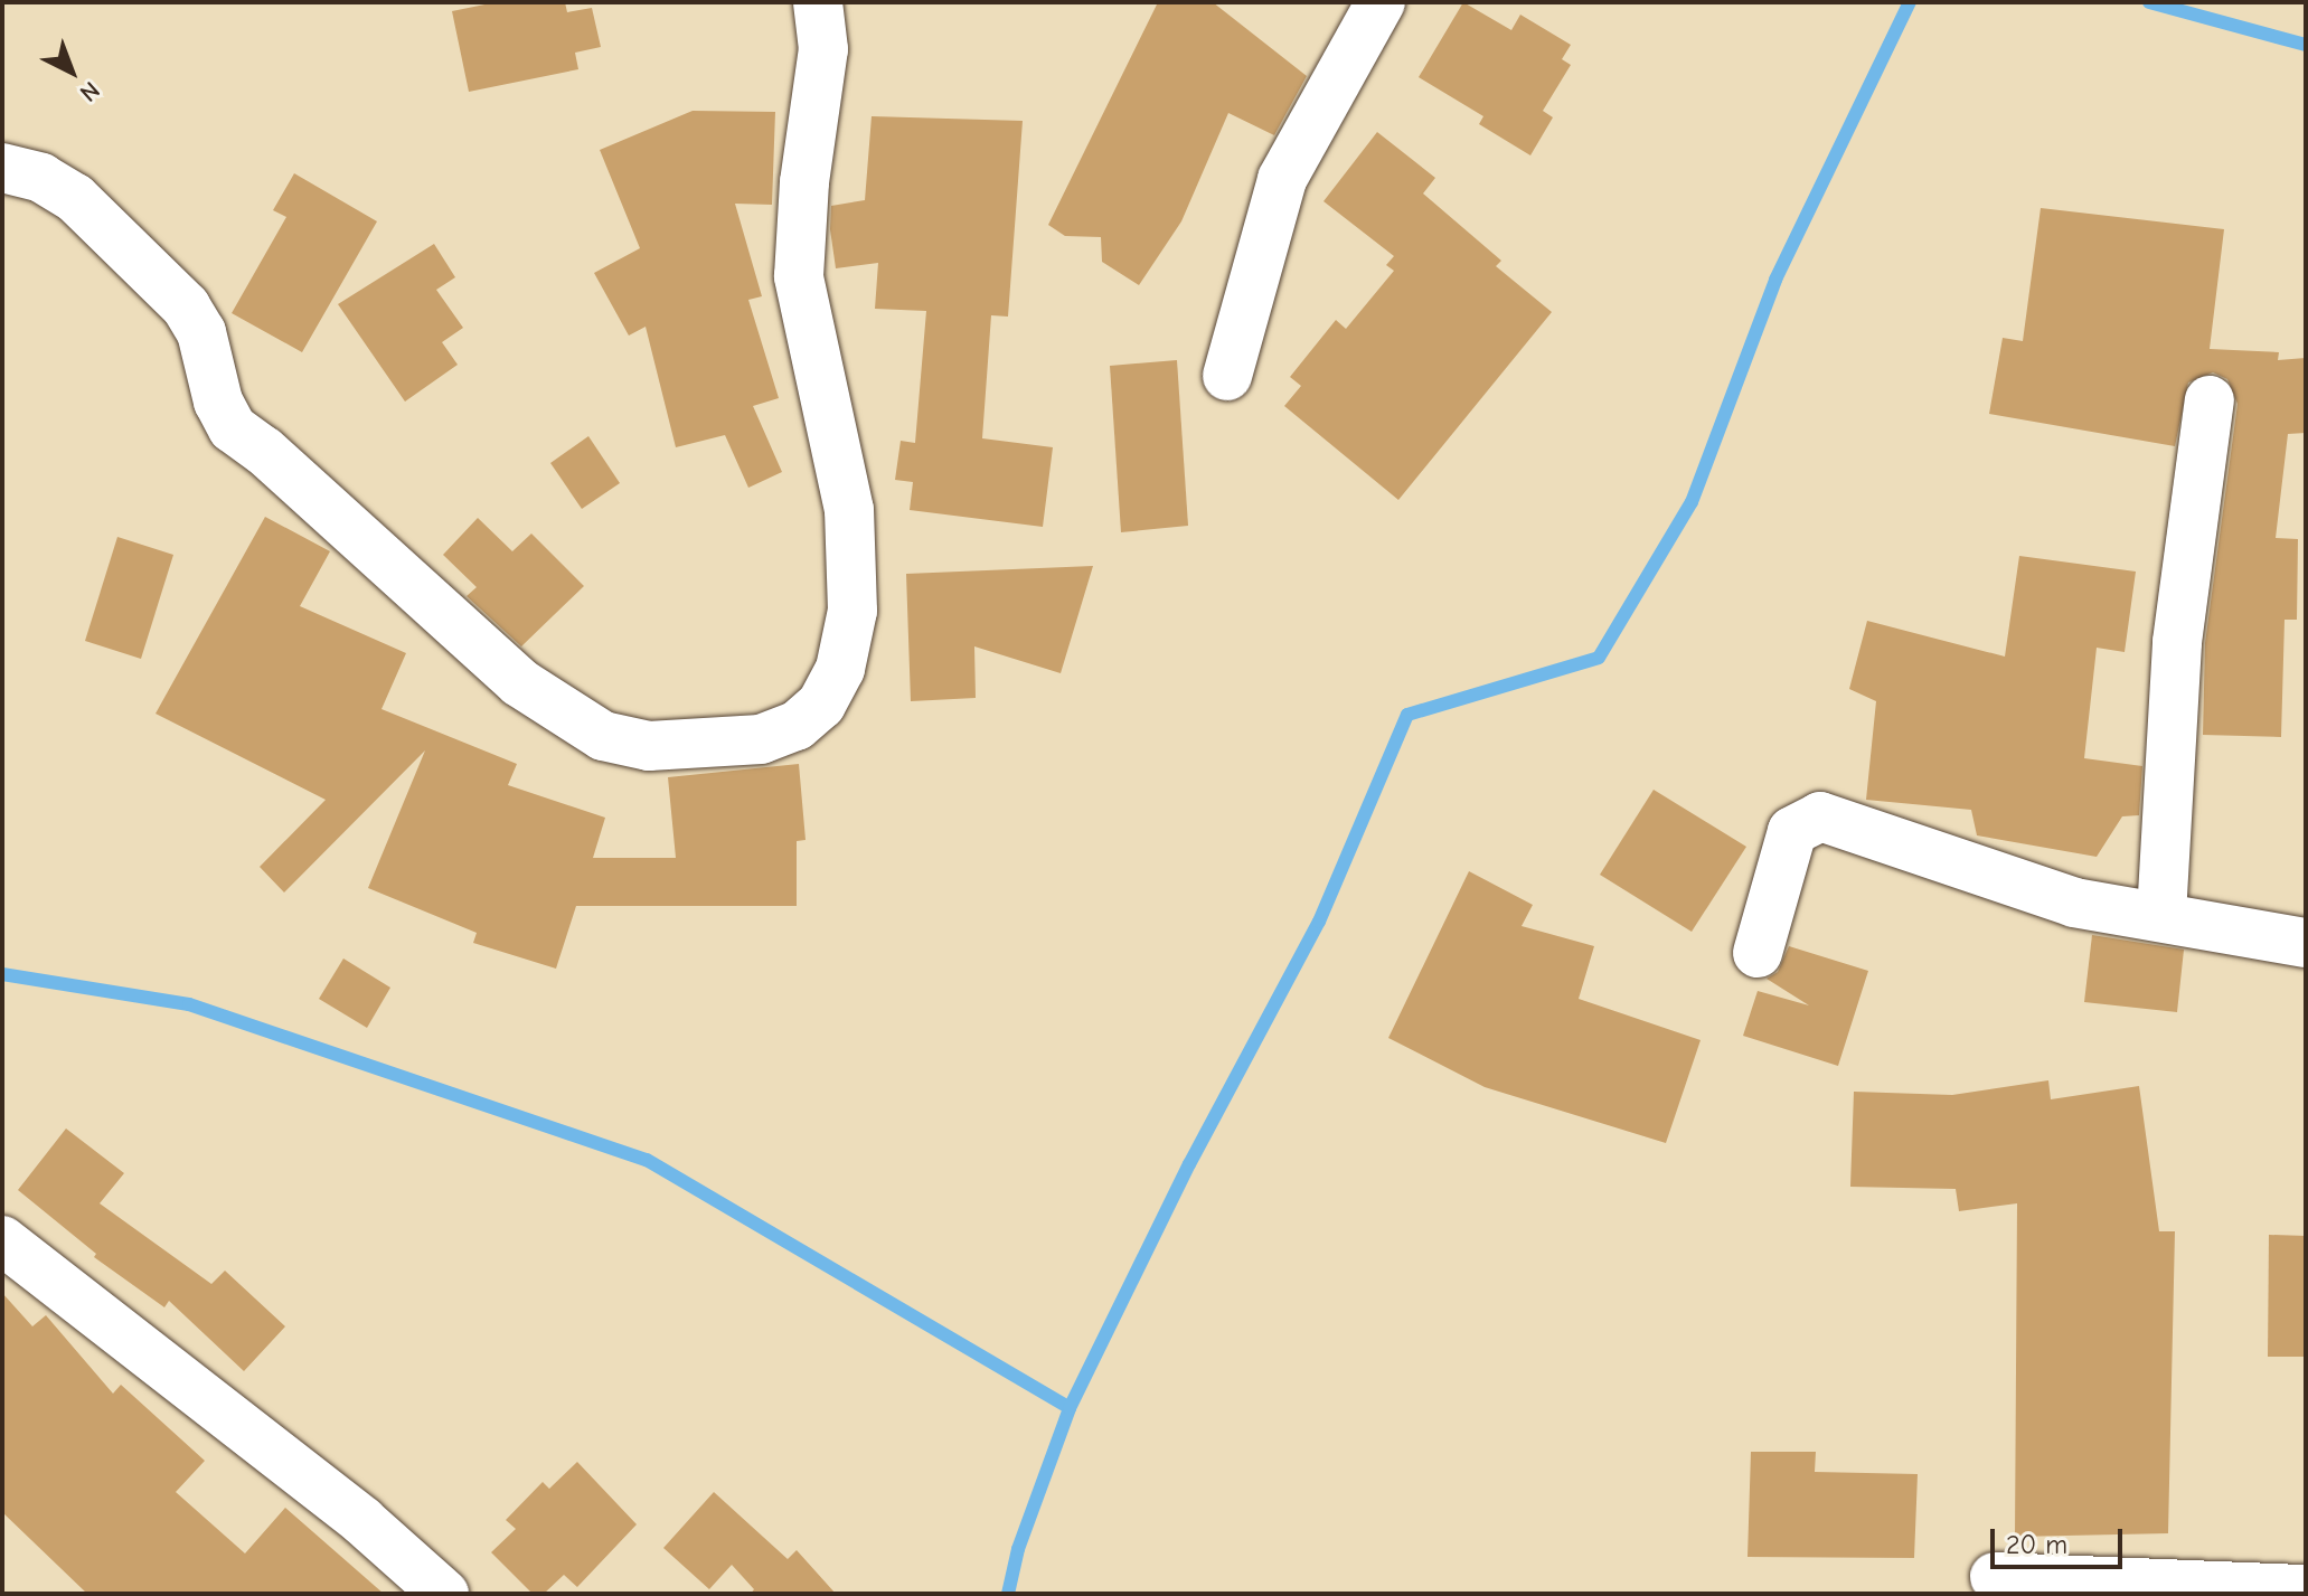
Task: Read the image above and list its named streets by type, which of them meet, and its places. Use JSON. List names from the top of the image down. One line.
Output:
{"scale_bar":"20 m","north":"bottom right"}
